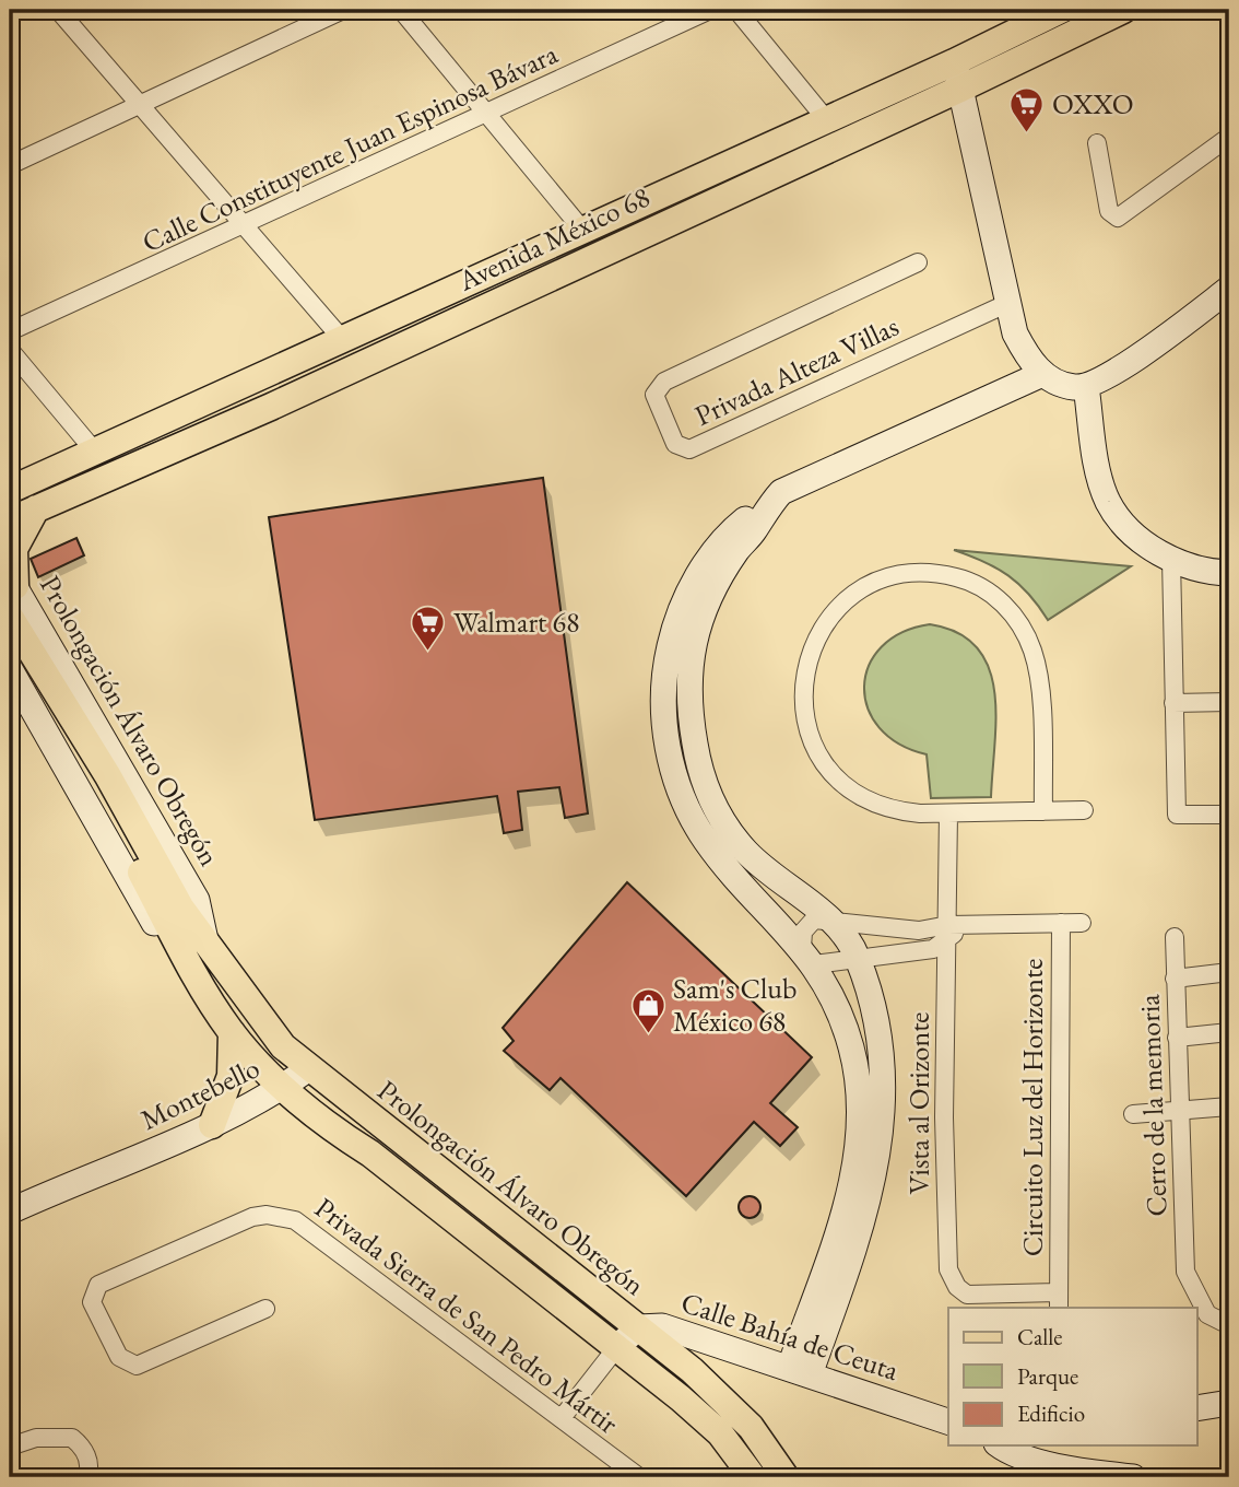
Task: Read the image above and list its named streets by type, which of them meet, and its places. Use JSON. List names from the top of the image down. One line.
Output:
{"streets":{"main road":["Avenida México 68","Prolongación Álvaro Obregón"],"street":["Calle Constituyente Juan Espinosa Bávara","Privada Alteza Villas","Montebello","Vista al Orizonte","Cerro de la memoria","Circuito Luz del Horizonte","Privada Sierra de San Pedro Mártir","Calle Bahía de Ceuta"]},"crossings":[["Prolongación Álvaro Obregón","Montebello"],["Prolongación Álvaro Obregón","Calle Bahía de Ceuta"],["Vista al Orizonte","Circuito Luz del Horizonte"]],"places":{"supermarket":["OXXO","Walmart 68"],"shop":["Sam's Club México 68"]},"legend":["Calle","Parque","Edificio"]}
